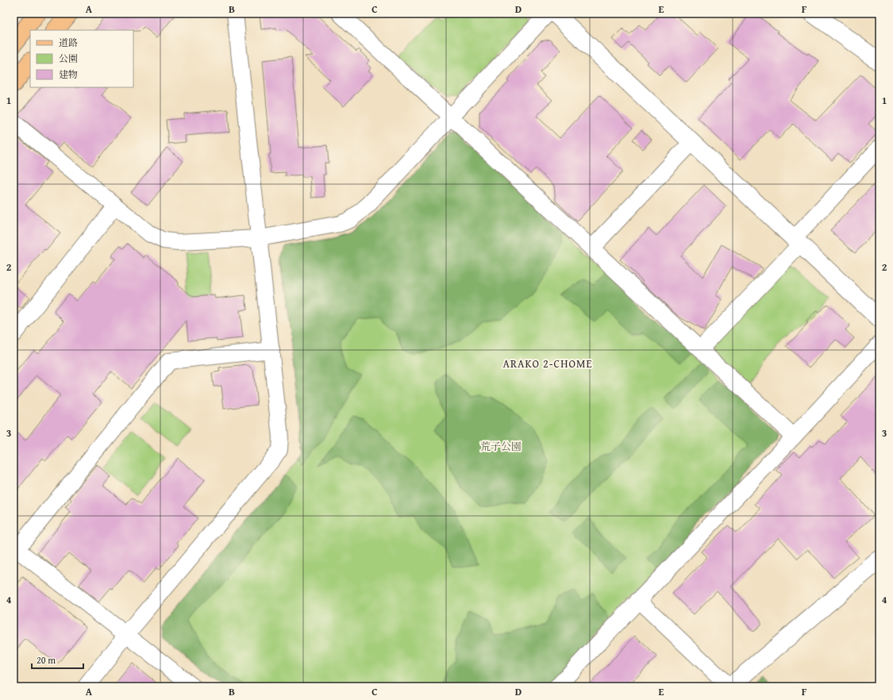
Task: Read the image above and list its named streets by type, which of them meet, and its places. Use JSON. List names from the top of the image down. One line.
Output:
{"districts":["ARAKO 2-CHOME"],"parks":["荒子公園"],"legend":["道路","公園","建物"],"scale_bar":"20 m","grid":{"columns":["A","B","C","D","E","F"],"rows":["1","2","3","4"]}}
